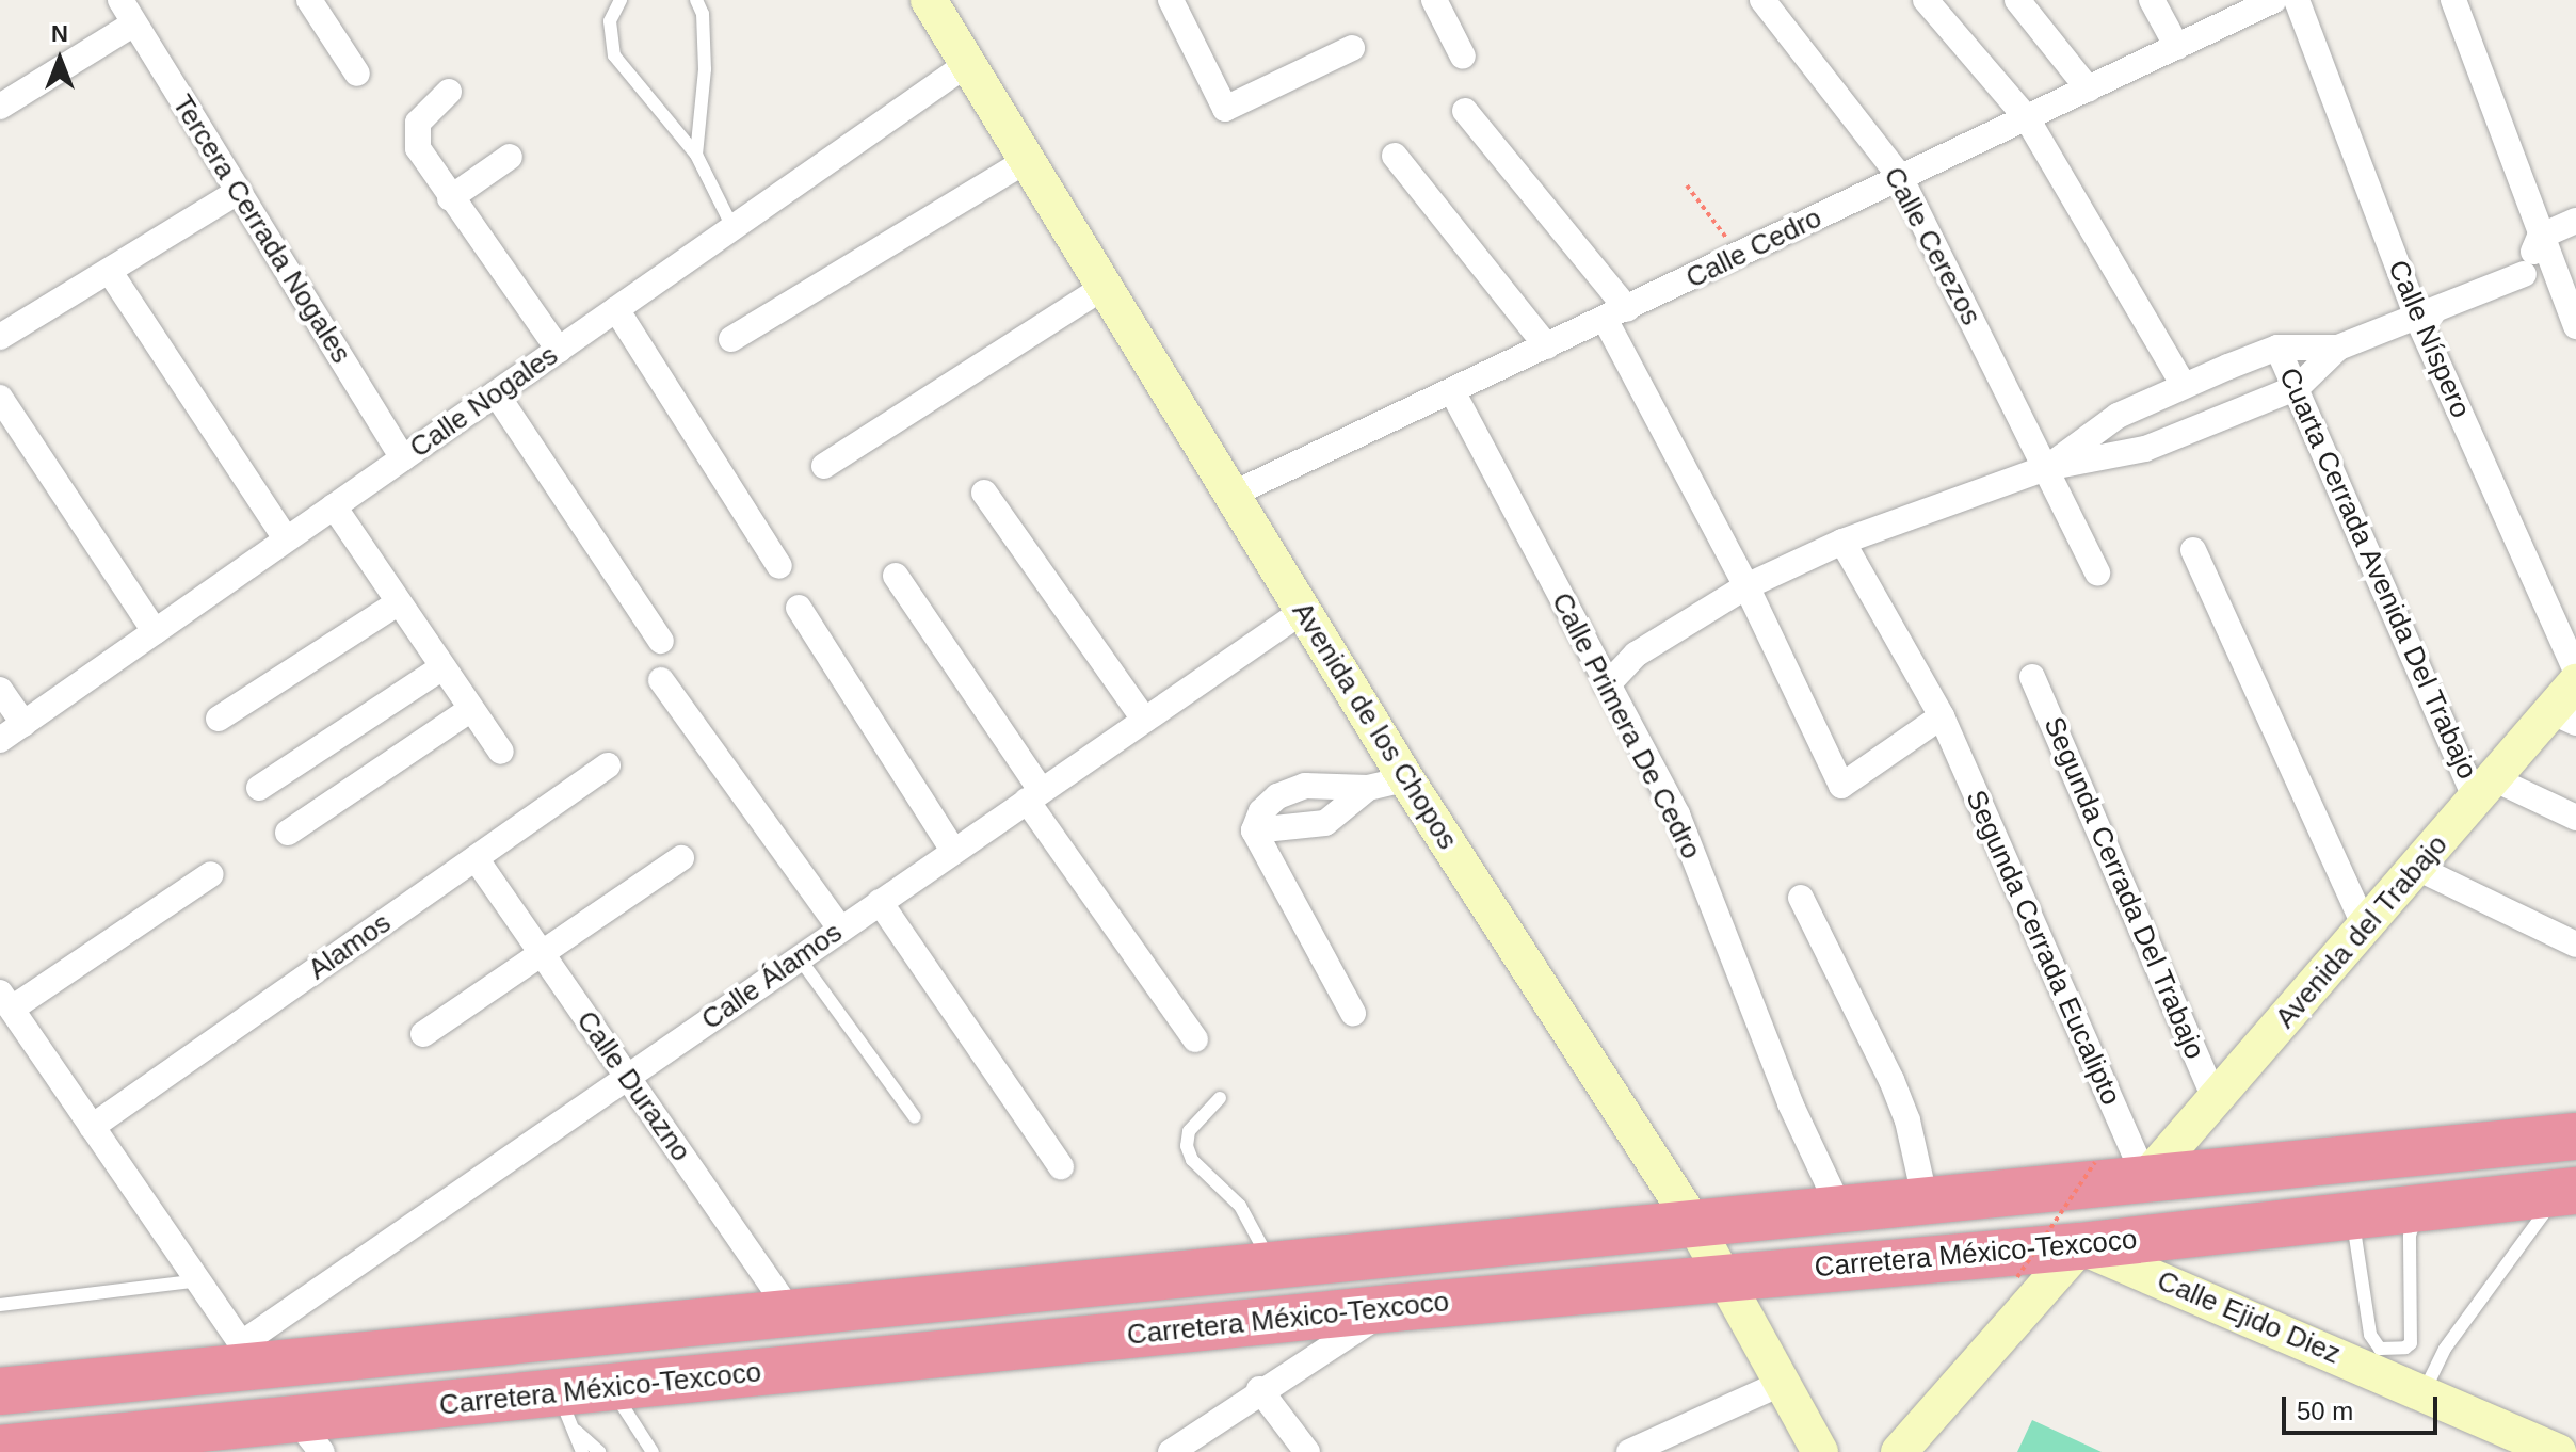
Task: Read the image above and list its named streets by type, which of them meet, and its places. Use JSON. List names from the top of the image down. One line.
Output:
{"streets":{"highway":["Carretera México-Texcoco"],"main road":["Avenida de los Chopos","Avenida del Trabajo","Calle Ejido Diez"],"street":["Tercera Cerrada Nogales","Calle Cerezos","Calle Cedro","Calle Níspero","Calle Nogales","Cuarta Cerrada Avenida Del Trabajo","Calle Primera De Cedro","Segunda Cerrada Del Trabajo","Alamos","Segunda Cerrada Eucalipto","Calle Álamos","Calle Durazno"]},"crossings":[["Tercera Cerrada Nogales","Calle Nogales"],["Calle Cerezos","Calle Cedro"],["Calle Cedro","Avenida de los Chopos"],["Calle Cedro","Calle Primera De Cedro"],["Calle Nogales","Avenida de los Chopos"],["Cuarta Cerrada Avenida Del Trabajo","Avenida del Trabajo"],["Avenida de los Chopos","Calle Álamos"],["Avenida de los Chopos","Carretera México-Texcoco"],["Calle Primera De Cedro","Carretera México-Texcoco"],["Segunda Cerrada Del Trabajo","Avenida del Trabajo"],["Avenida del Trabajo","Segunda Cerrada Eucalipto"],["Avenida del Trabajo","Carretera México-Texcoco"],["Alamos","Calle Durazno"],["Segunda Cerrada Eucalipto","Carretera México-Texcoco"],["Calle Álamos","Calle Durazno"],["Calle Álamos","Carretera México-Texcoco"],["Calle Durazno","Carretera México-Texcoco"],["Carretera México-Texcoco","Calle Ejido Diez"]],"scale_bar":"50 m","north":"top"}
